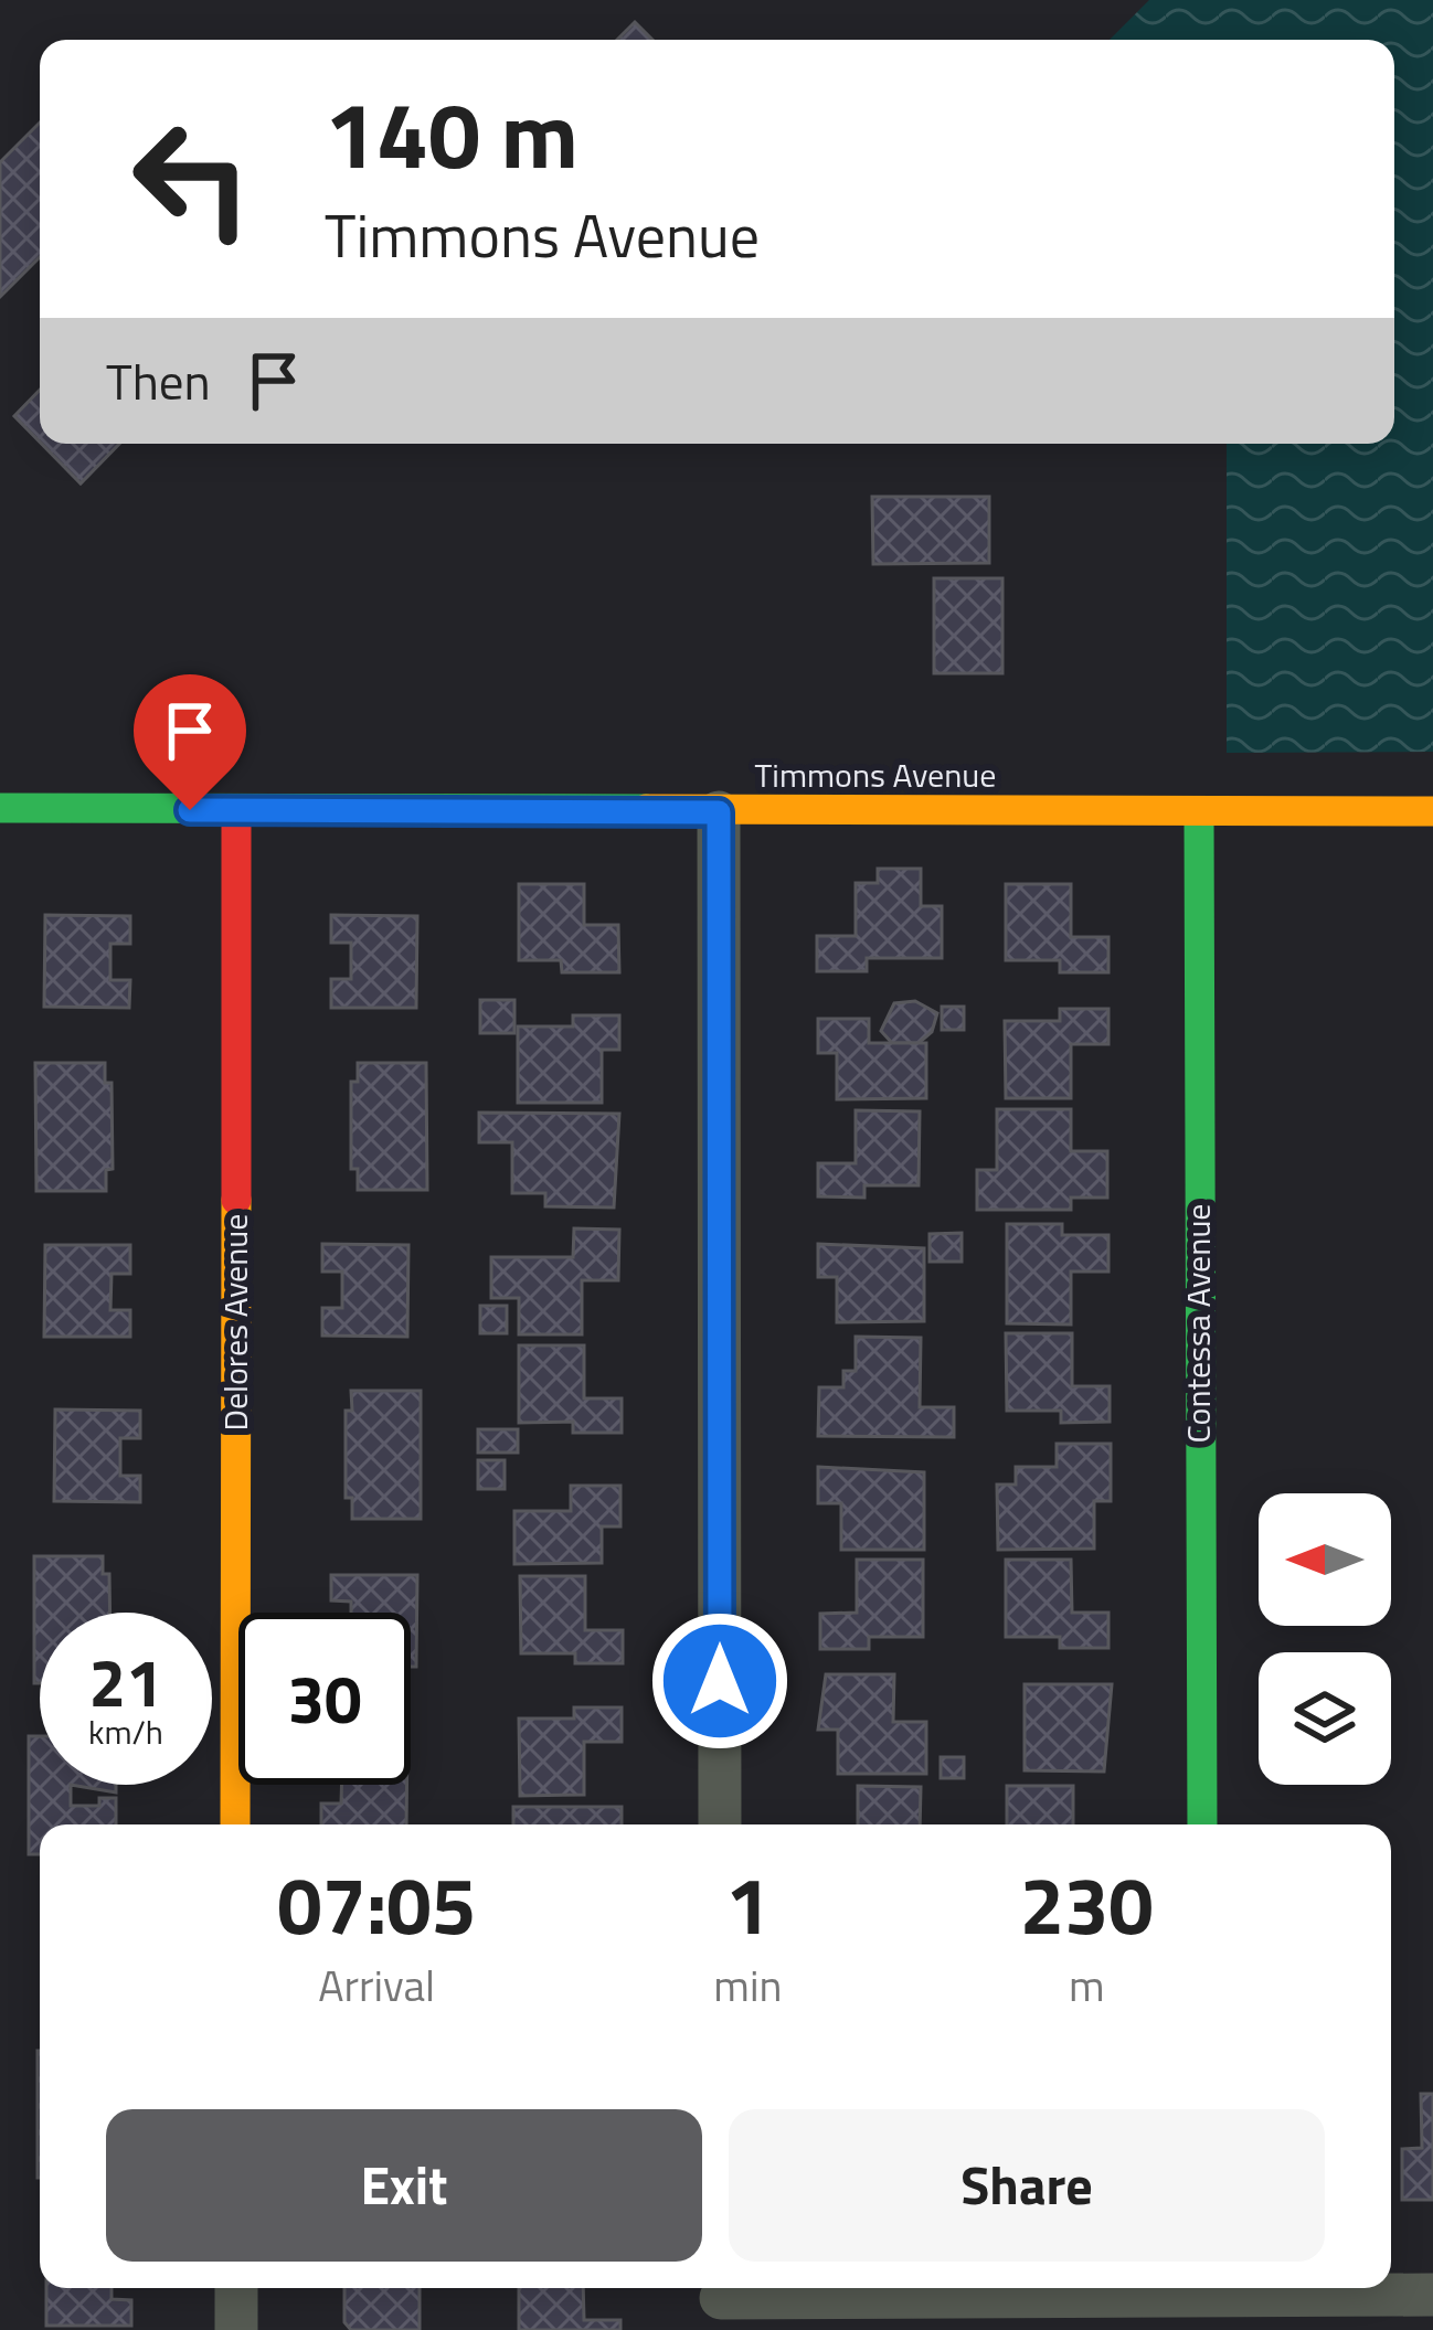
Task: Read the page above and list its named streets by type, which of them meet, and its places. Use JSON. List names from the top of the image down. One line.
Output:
{"streets":{"street":["Timmons Avenue","Delores Avenue","Contessa Avenue"]},"crossings":[["Timmons Avenue","Delores Avenue"],["Timmons Avenue","Contessa Avenue"]],"north":"left","page":{"turn":["140 m","Timmons Avenue"],"then":"Then","speed":"21 km/h","limit":"30","eta":["07:05","Arrival","1","min","230","m"],"buttons":["Exit","Share"]}}
